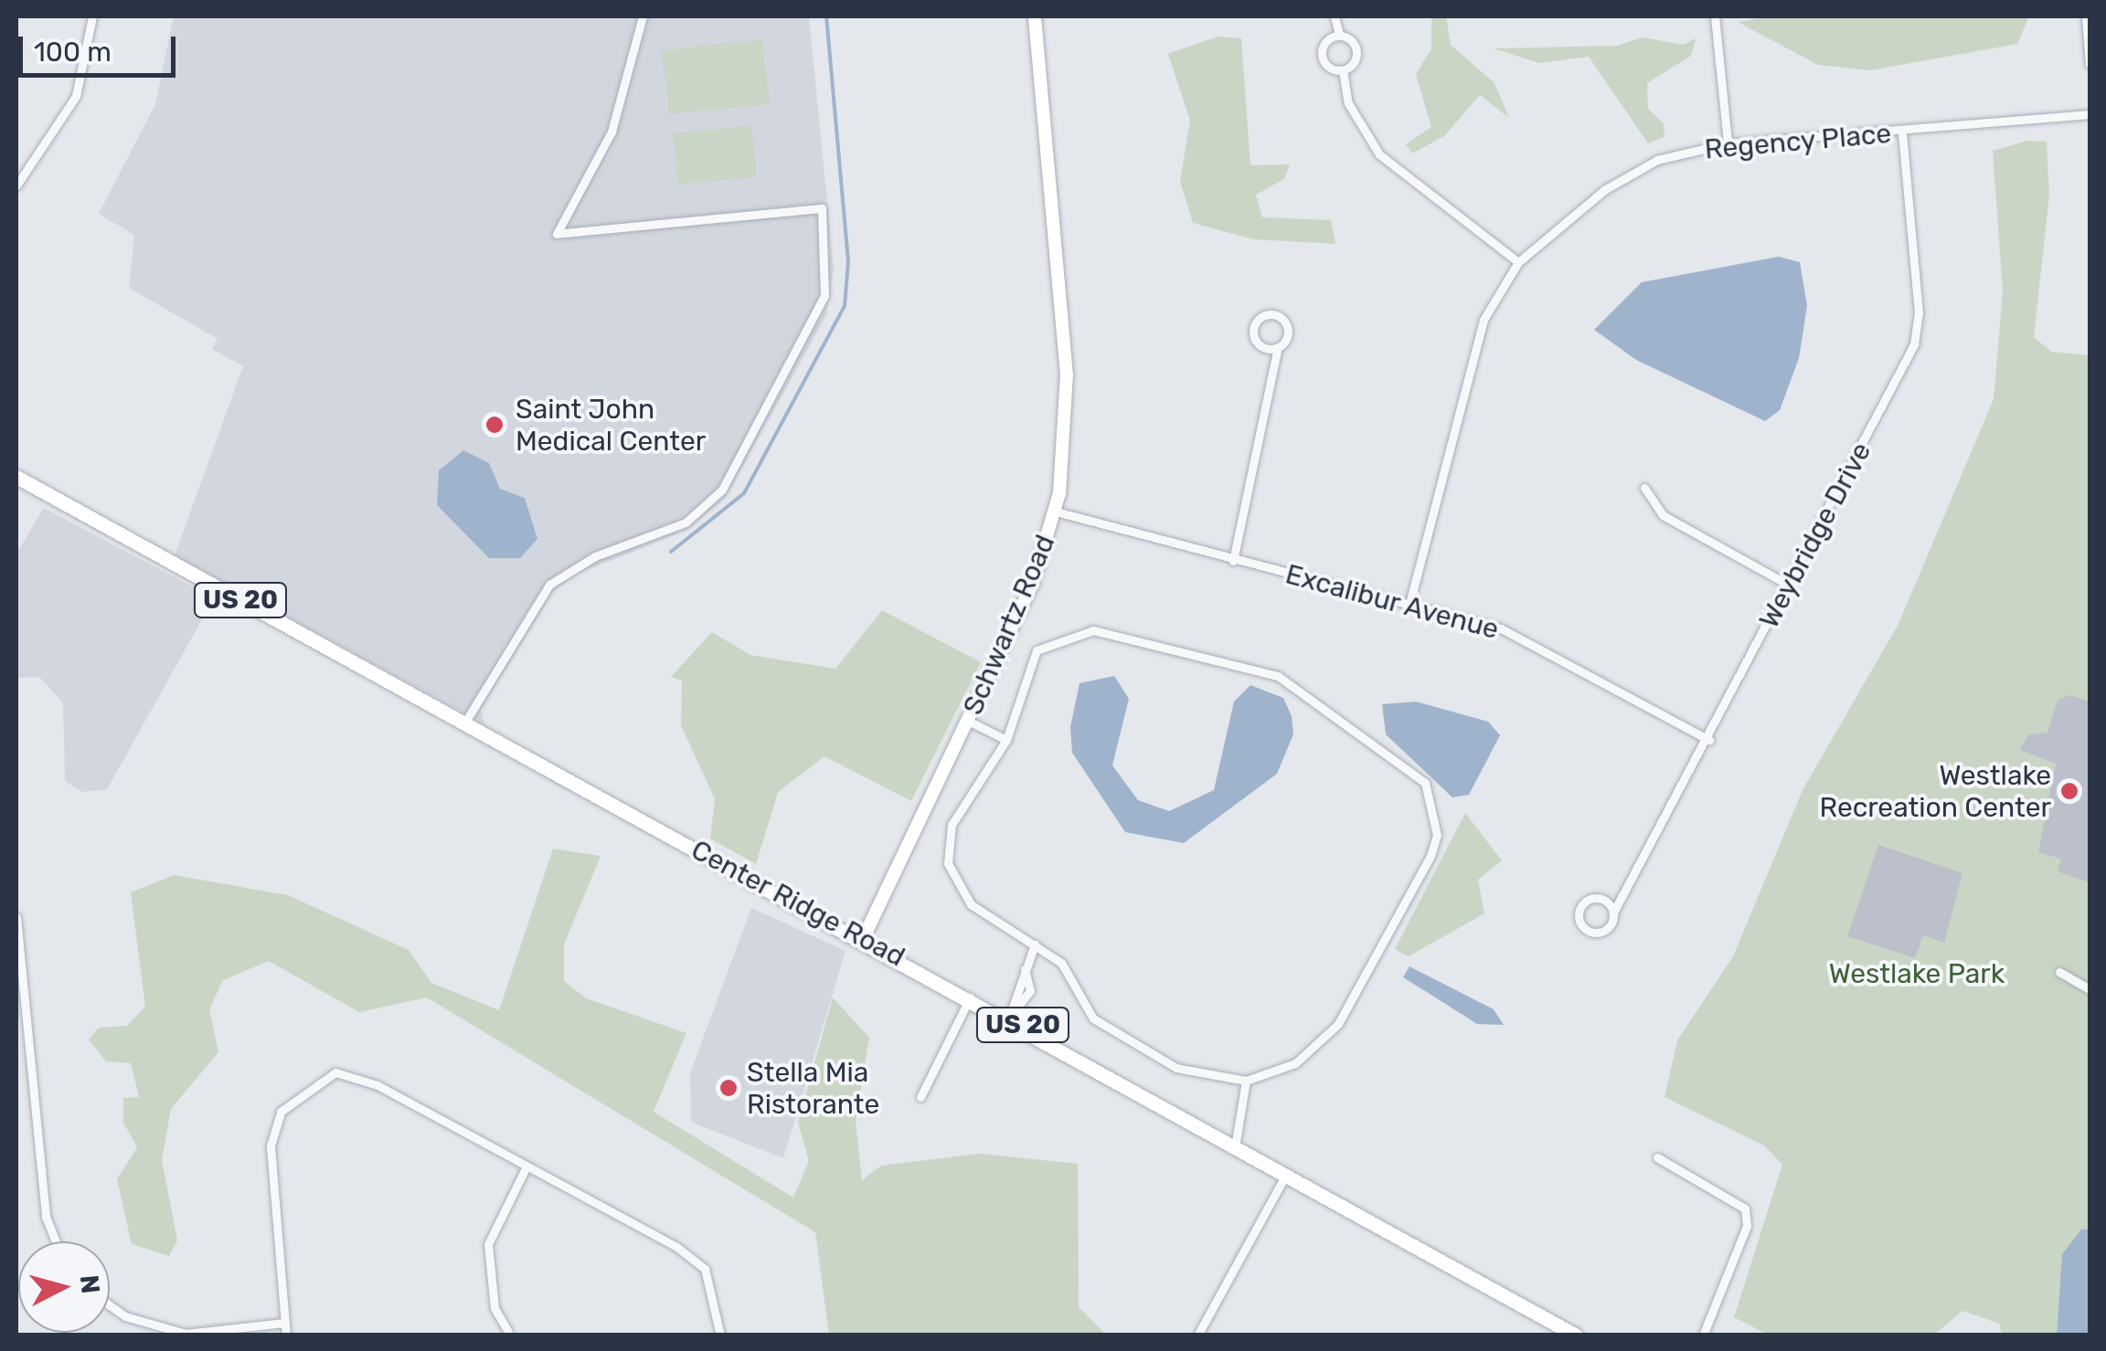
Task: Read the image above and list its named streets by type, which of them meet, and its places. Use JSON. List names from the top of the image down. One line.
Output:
{"streets":{"main road":["US 20","Center Ridge Road"],"street":["Regency Place","Weybridge Drive","Excalibur Avenue","Schwartz Road"]},"crossings":[["Regency Place","Weybridge Drive"],["Regency Place","Excalibur Avenue"],["Weybridge Drive","Excalibur Avenue"],["Excalibur Avenue","Schwartz Road"],["Schwartz Road","Center Ridge Road"]],"parks":["Westlake Park"],"places":["Saint John Medical Center","Westlake Recreation Center","Stella Mia Ristorante"],"scale_bar":"100 m","north":"right"}
